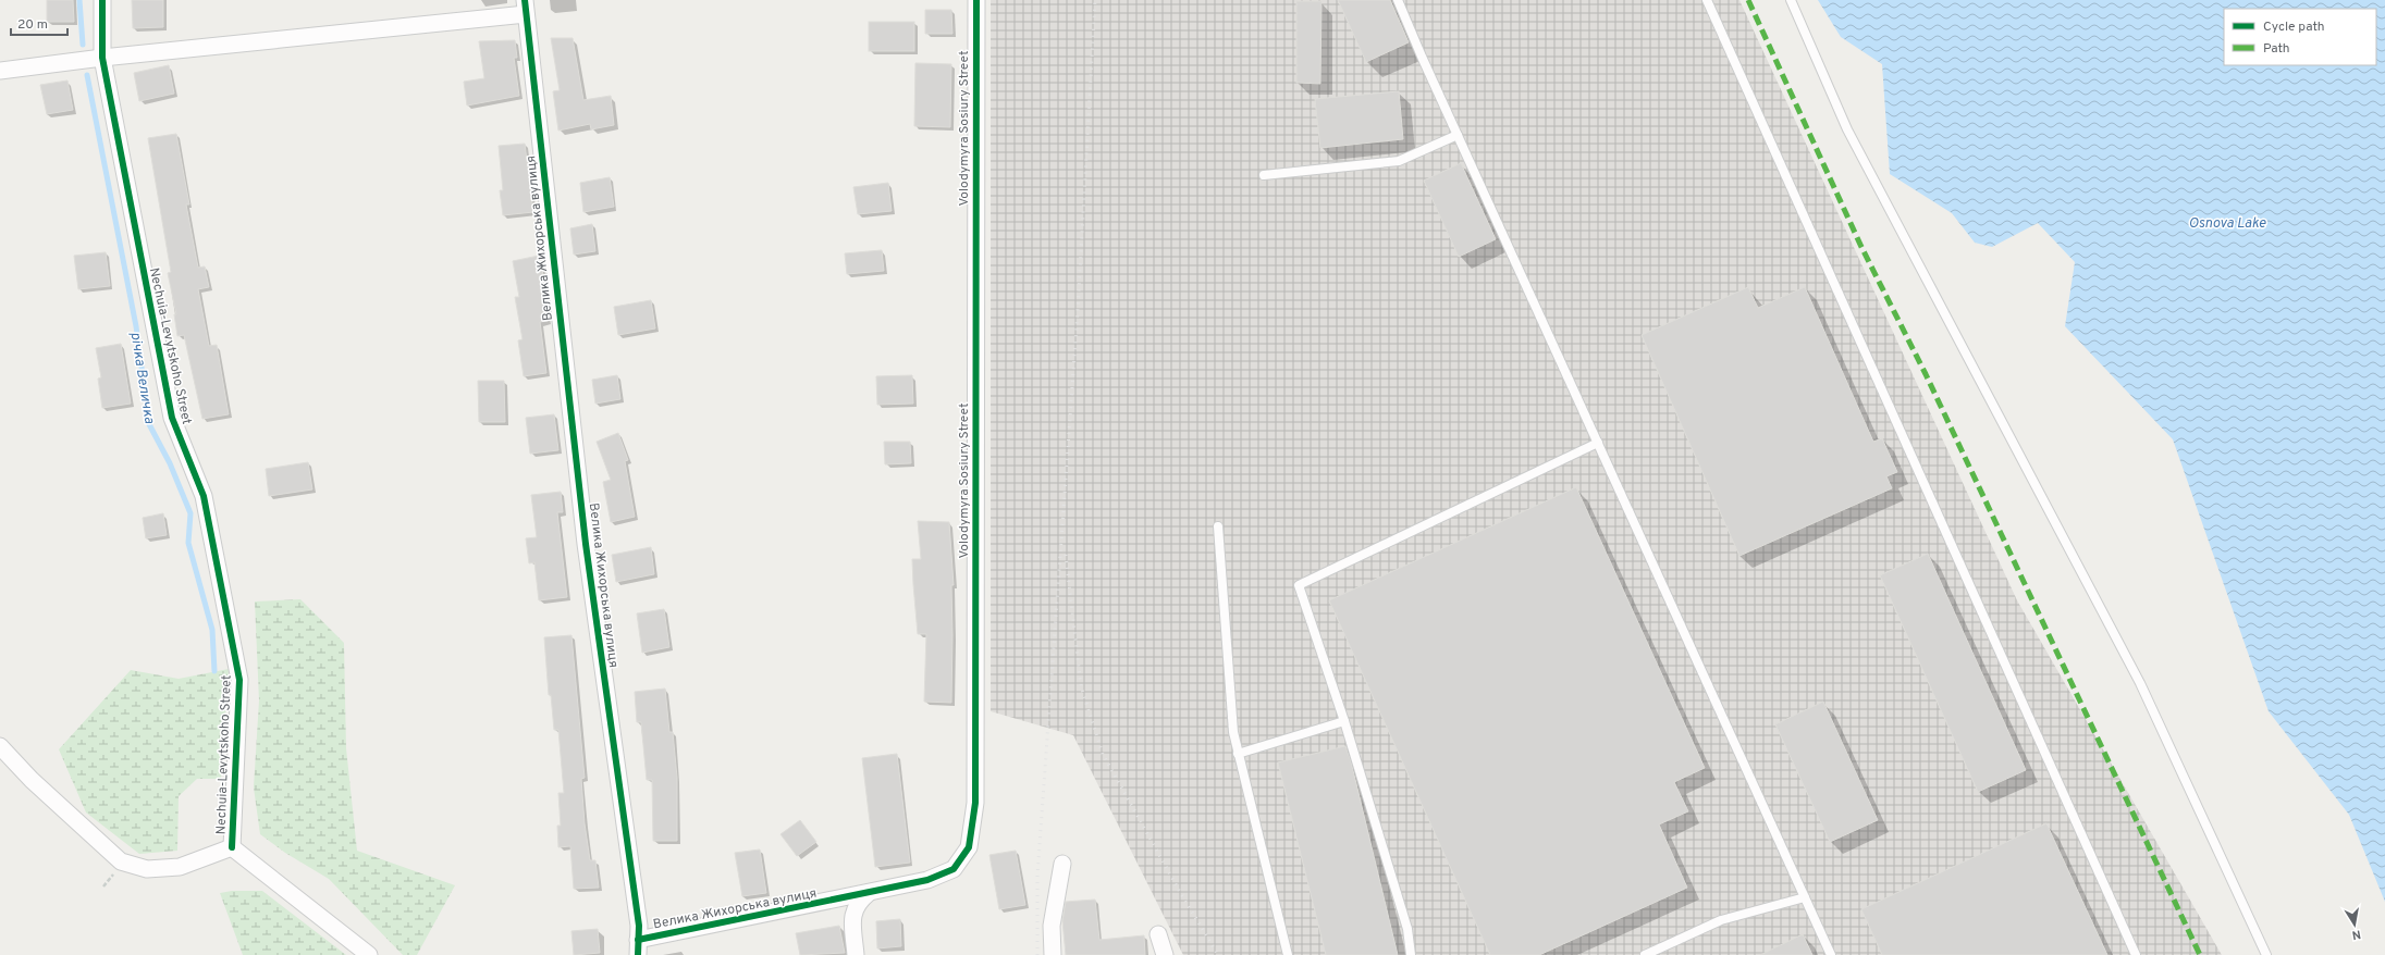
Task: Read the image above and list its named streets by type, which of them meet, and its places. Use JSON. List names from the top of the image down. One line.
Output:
{"streets":{"street":["Volodymyra Sosiury Street","Велика Жихорська вулиця","Nechuia-Levytskoho Street"]},"crossings":[["Volodymyra Sosiury Street","Велика Жихорська вулиця"]],"water":["Osnova Lake","річка Величка"],"legend":["Cycle path","Path"],"scale_bar":"20 m","north":"bottom"}
